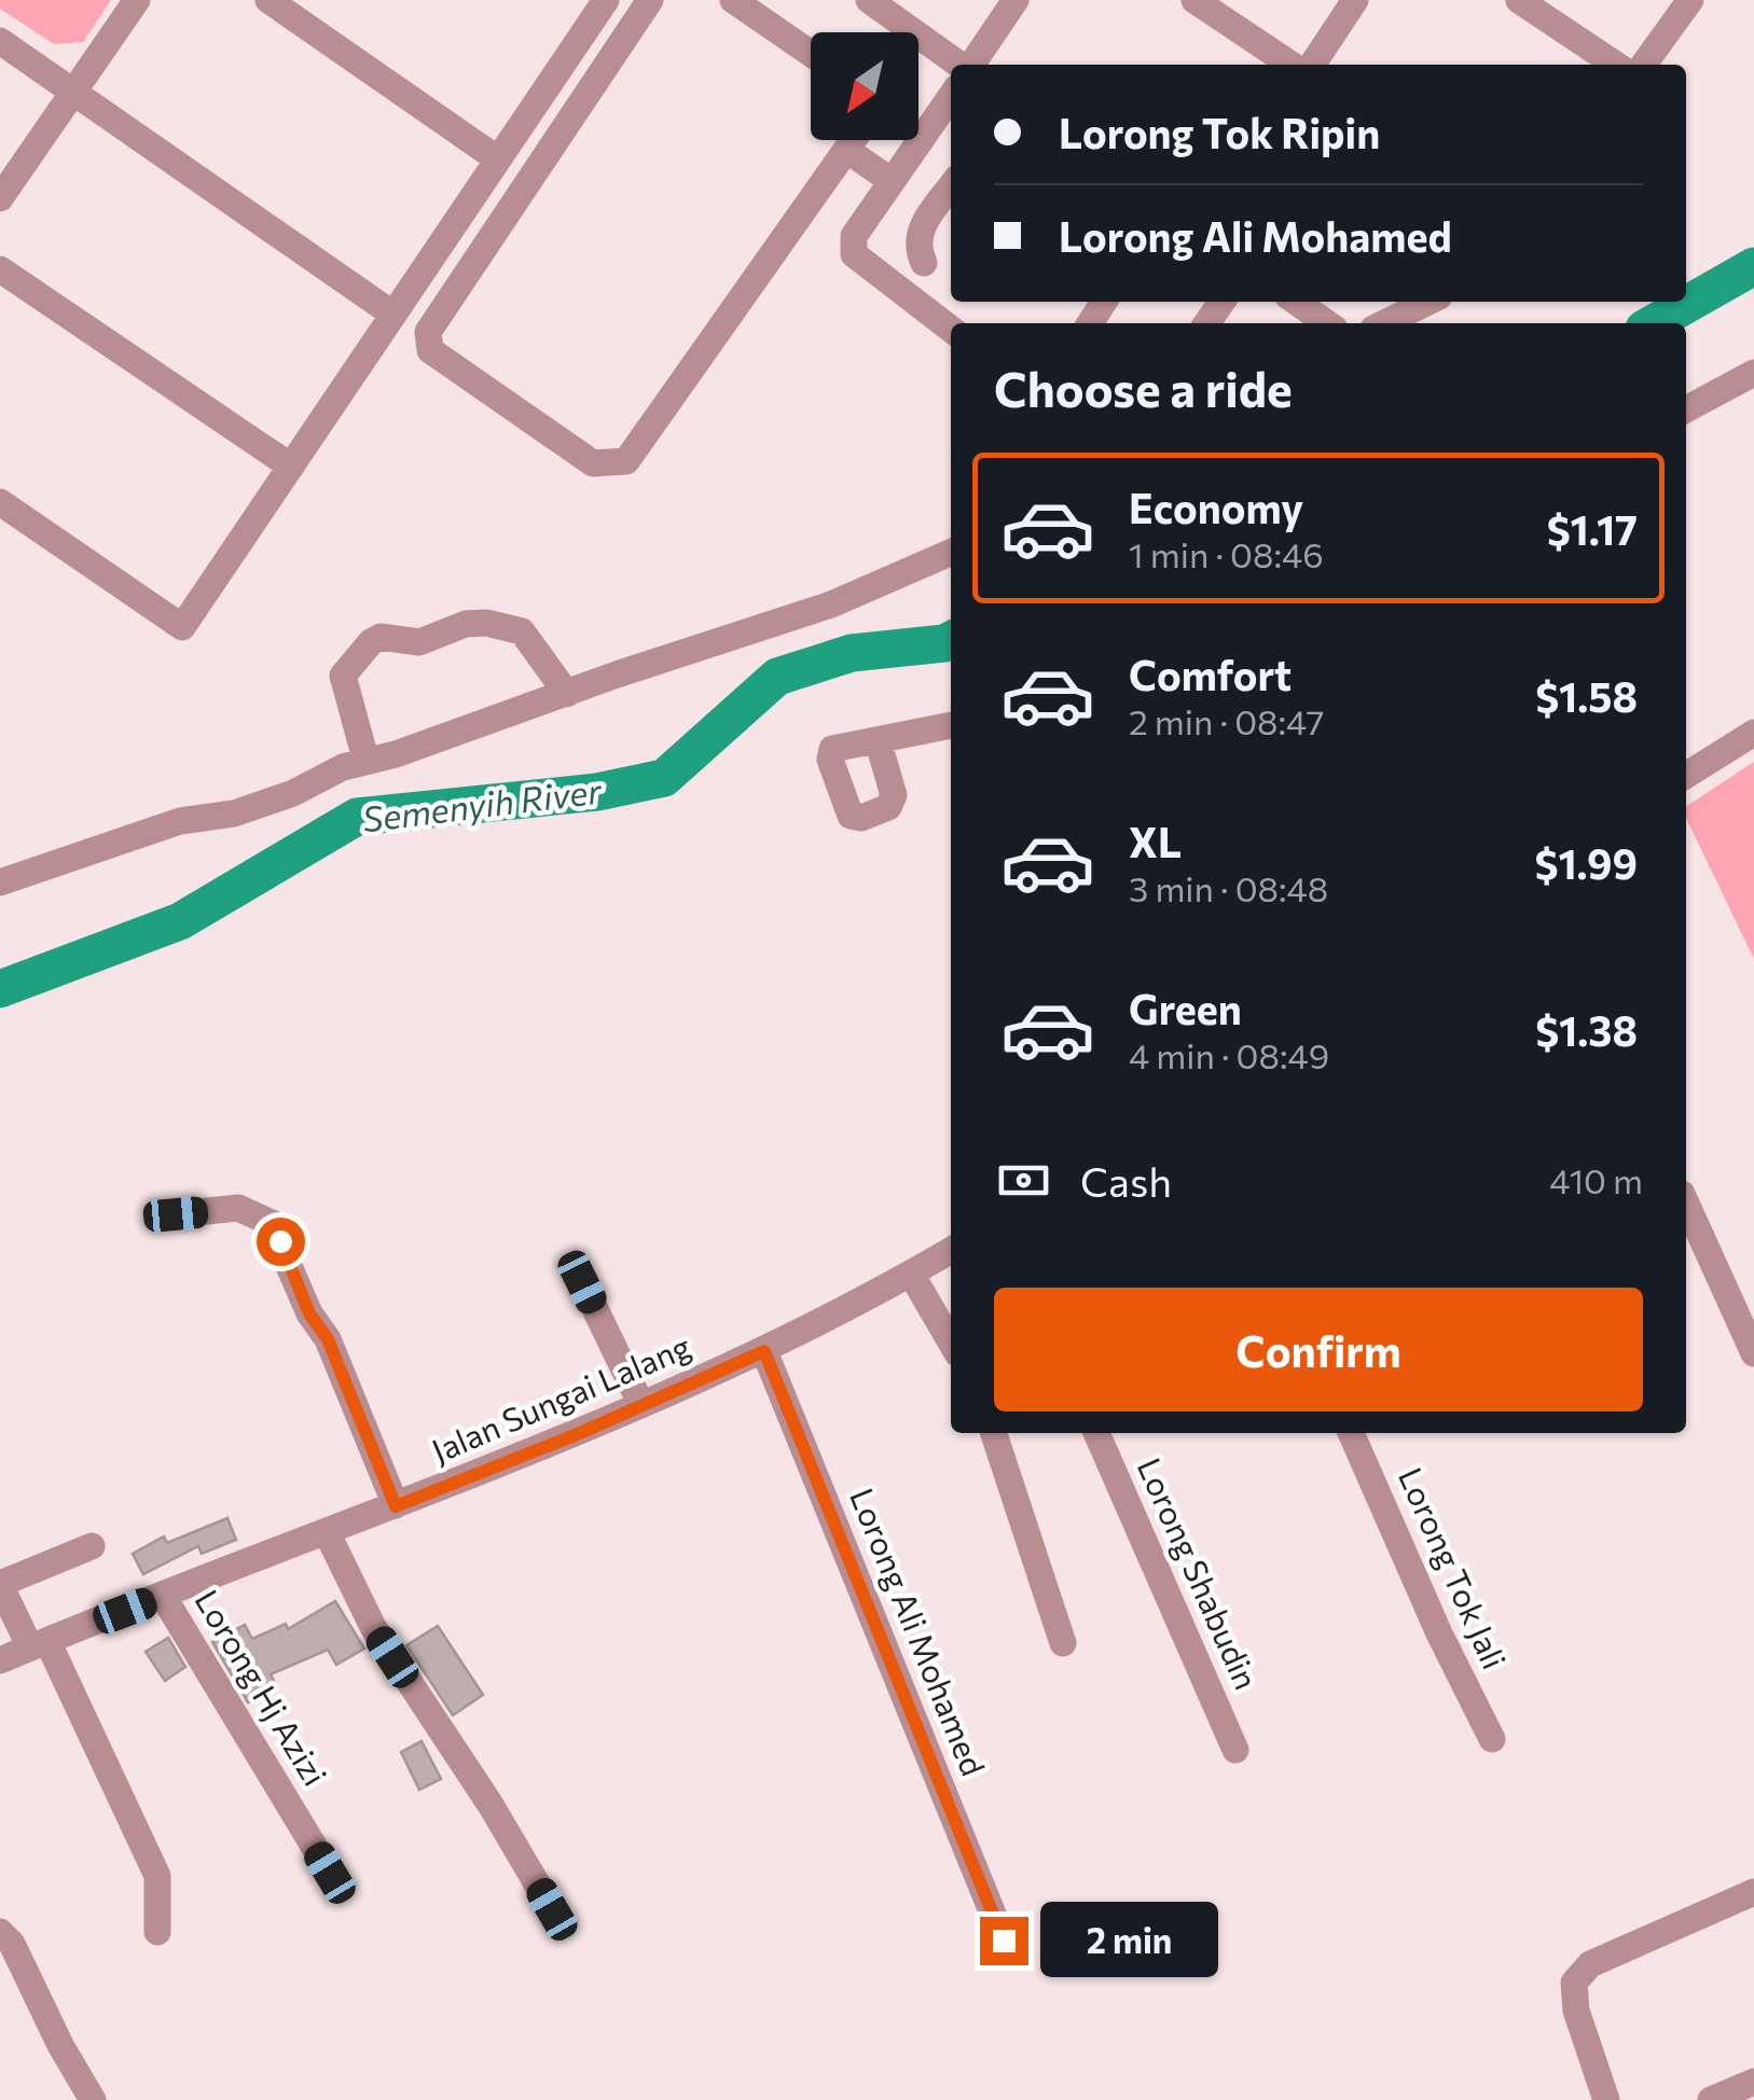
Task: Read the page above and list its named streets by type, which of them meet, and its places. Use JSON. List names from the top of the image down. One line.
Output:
{"streets":{"street":["Jalan Sungai Lalang","Lorong Tok Jali","Lorong Shabudin","Lorong Ali Mohamed","Lorong Hj Azizi"]},"crossings":[["Jalan Sungai Lalang","Lorong Ali Mohamed"],["Jalan Sungai Lalang","Lorong Hj Azizi"]],"water":["Semenyih River"],"north":"bottom left","page":{"banner":["Lorong Tok Ripin","Lorong Ali Mohamed"],"heading":"Choose a ride","list":[{"name":"Economy","note":"1 min · 08:46","value":"$1.17"},{"name":"Comfort","note":"2 min · 08:47","value":"$1.58"},{"name":"XL","note":"3 min · 08:48","value":"$1.99"},{"name":"Green","note":"4 min · 08:49","value":"$1.38"}],"pay":["Cash","410 m"],"buttons":"Confirm","bubble":"2 min"}}
